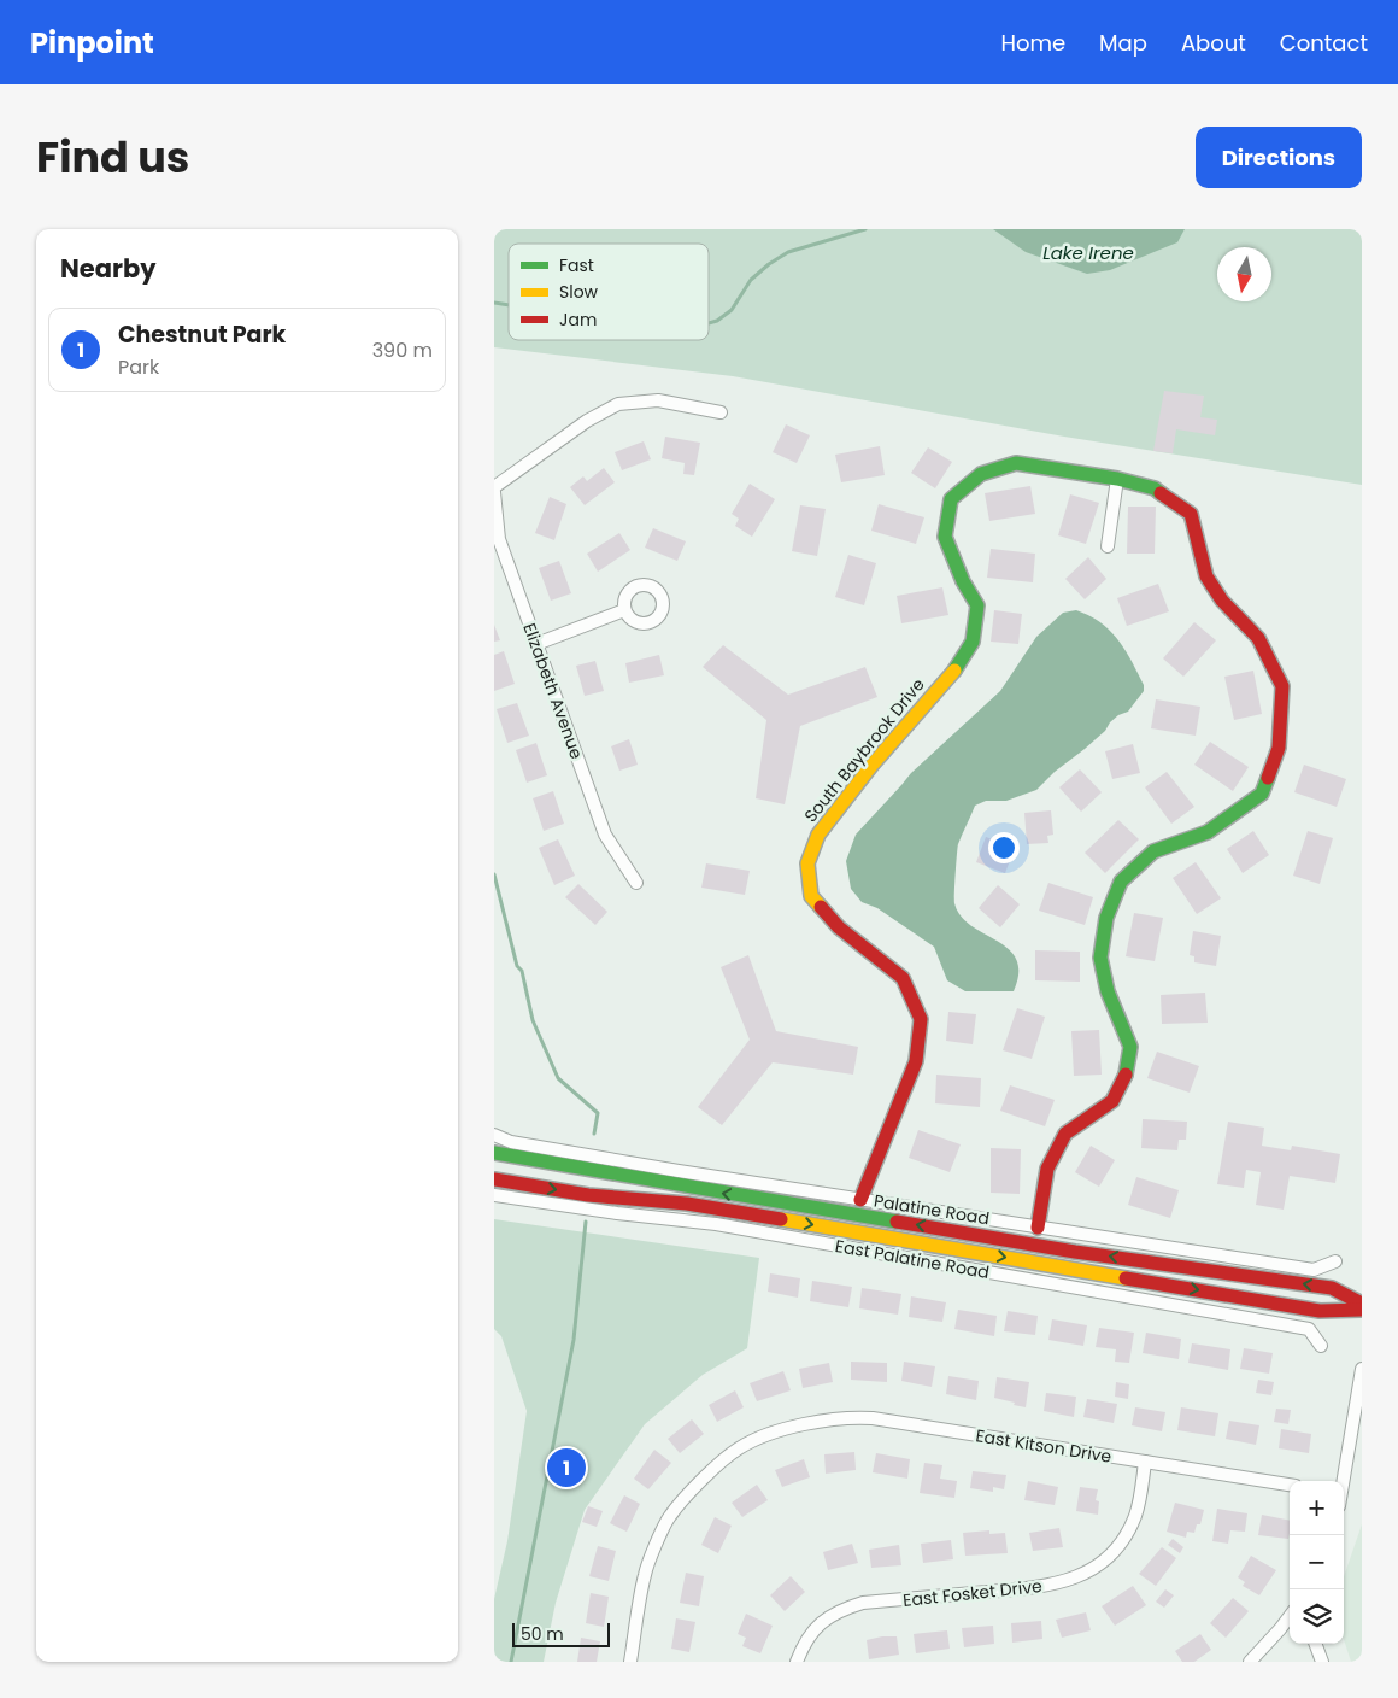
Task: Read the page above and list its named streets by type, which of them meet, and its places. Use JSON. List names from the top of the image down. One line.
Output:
{"streets":{"street":["Elizabeth Avenue","South Baybrook Drive","Palatine Road","East Palatine Road","East Kitson Drive","East Fosket Drive"]},"crossings":[["South Baybrook Drive","Palatine Road"],["East Kitson Drive","East Fosket Drive"]],"water":["Lake Irene"],"legend":["Fast","Slow","Jam"],"scale_bar":"50 m","north":"bottom","page":{"header":"Pinpoint","nav":["Home","Map","About","Contact"],"title":"Find us","buttons":"Directions","heading":"Nearby","list":[{"mark":"1","name":"Chestnut Park","note":"Park","value":"390 m"}],"pins":"1","map_buttons":["+","−"],"scale":"50 m"}}
